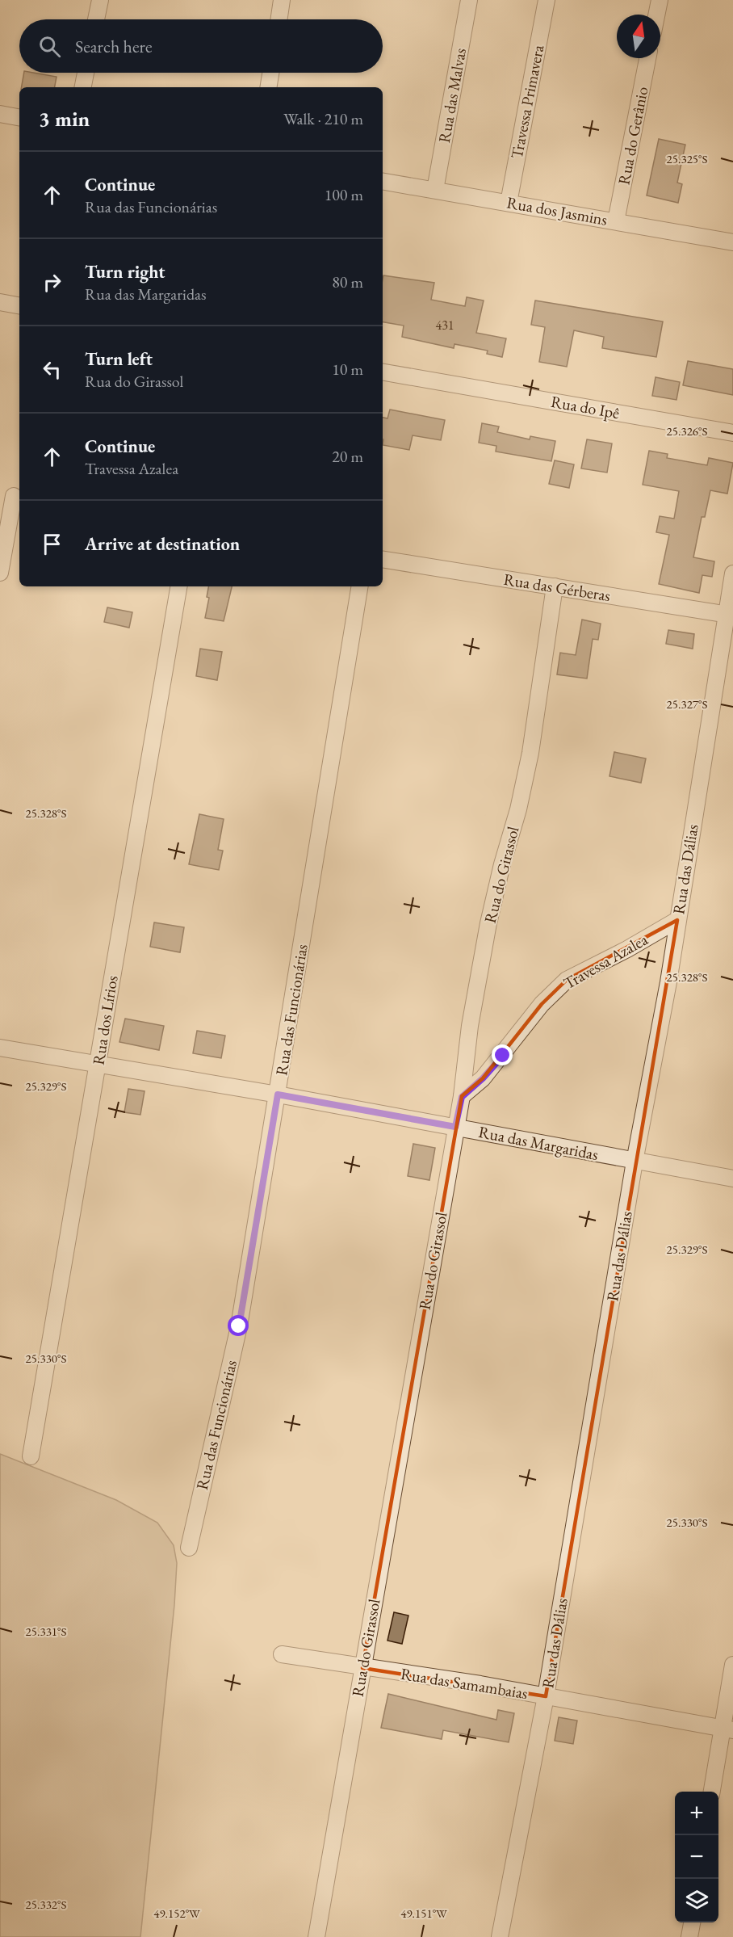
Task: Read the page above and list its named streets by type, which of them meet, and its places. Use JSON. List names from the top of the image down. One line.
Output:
{"streets":{"street":["Rua das Malvas","Travessa Primavera","Rua do Gerânio","Rua dos Jasmins","Rua do Ipê","Rua das Gérberas","Rua das Dálias","Rua do Girassol","Travessa Azalea","Rua das Funcionárias","Rua dos Lírios","Rua das Margaridas","Rua das Samambaias"]},"crossings":[["Rua das Malvas","Rua dos Jasmins"],["Travessa Primavera","Rua dos Jasmins"],["Rua do Gerânio","Rua dos Jasmins"],["Rua das Gérberas","Rua das Dálias"],["Rua das Gérberas","Rua do Girassol"],["Rua das Dálias","Travessa Azalea"],["Rua das Dálias","Rua das Margaridas"],["Rua das Dálias","Rua das Samambaias"],["Rua do Girassol","Travessa Azalea"],["Rua do Girassol","Rua das Margaridas"],["Rua do Girassol","Rua das Samambaias"],["Rua das Funcionárias","Rua das Margaridas"],["Rua dos Lírios","Rua das Margaridas"]],"house_numbers":["431"],"north":"top","page":{"search":"Search here","heading":["3 min","Walk · 210 m"],"list":[["Continue","Rua das Funcionárias","100 m"],["Turn right","Rua das Margaridas","80 m"],["Turn left","Rua do Girassol","10 m"],["Continue","Travessa Azalea","20 m"],"Arrive at destination"],"map_buttons":["+","−"]},"coordinates":["25.325°S","25.326°S","25.327°S","25.328°S","25.329°S","25.330°S","25.331°S","25.332°S","49.152°W","49.151°W"]}
